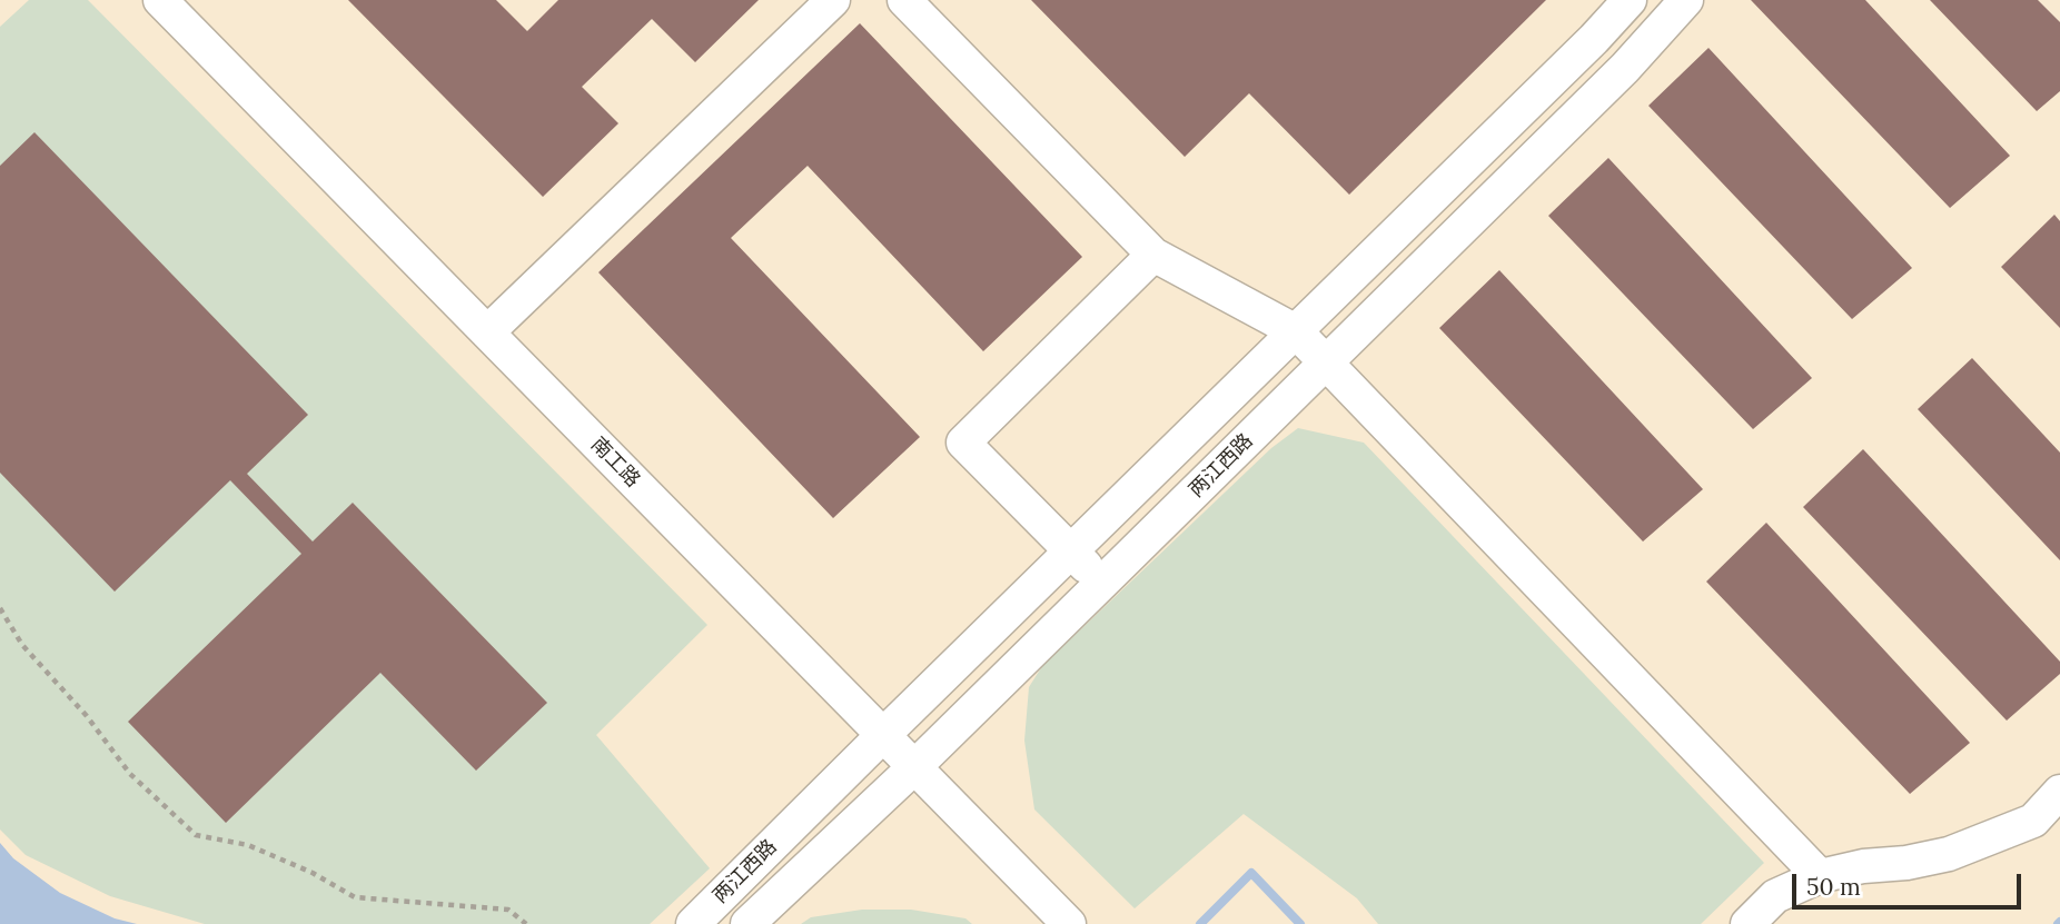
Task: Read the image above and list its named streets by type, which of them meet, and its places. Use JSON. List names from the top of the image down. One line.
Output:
{"streets":{"street":["南工路","两江西路"]},"crossings":[["南工路","两江西路"]],"scale_bar":"50 m"}
